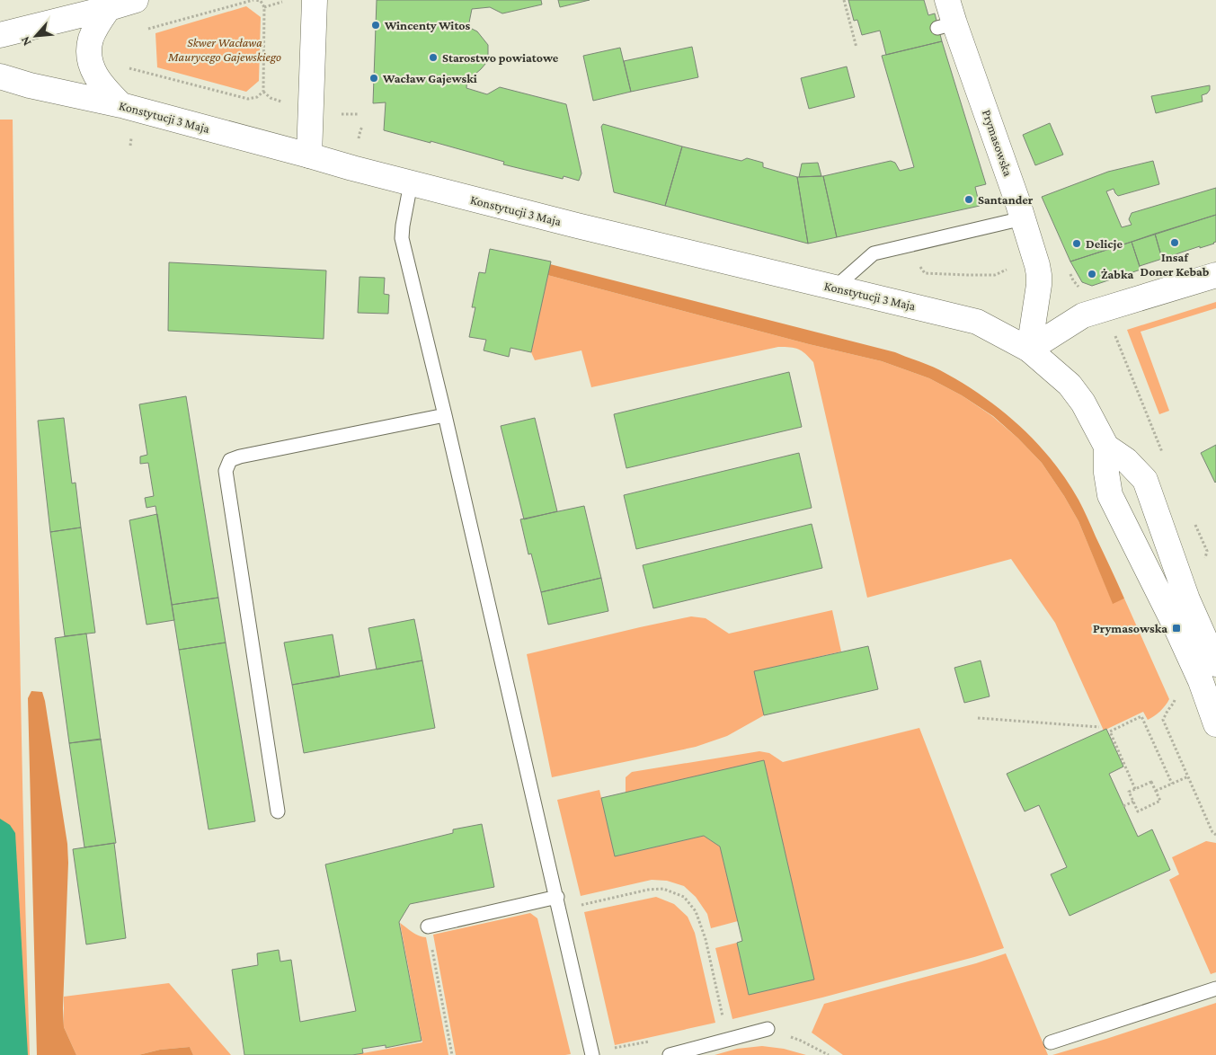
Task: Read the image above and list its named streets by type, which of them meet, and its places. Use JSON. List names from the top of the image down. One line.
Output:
{"streets":{"street":["Konstytucji 3 Maja","Prymasowska"]},"crossings":[["Konstytucji 3 Maja","Prymasowska"]],"parks":["Skwer Wacława Maurycego Gajewskiego"],"places":{"other":["Wincenty Witos","Starostwo powiatowe","Wacław Gajewski","Santander","Insaf Doner Kebab","Delicje","Żabka"],"transit":["Prymasowska"]},"north":"bottom left"}
